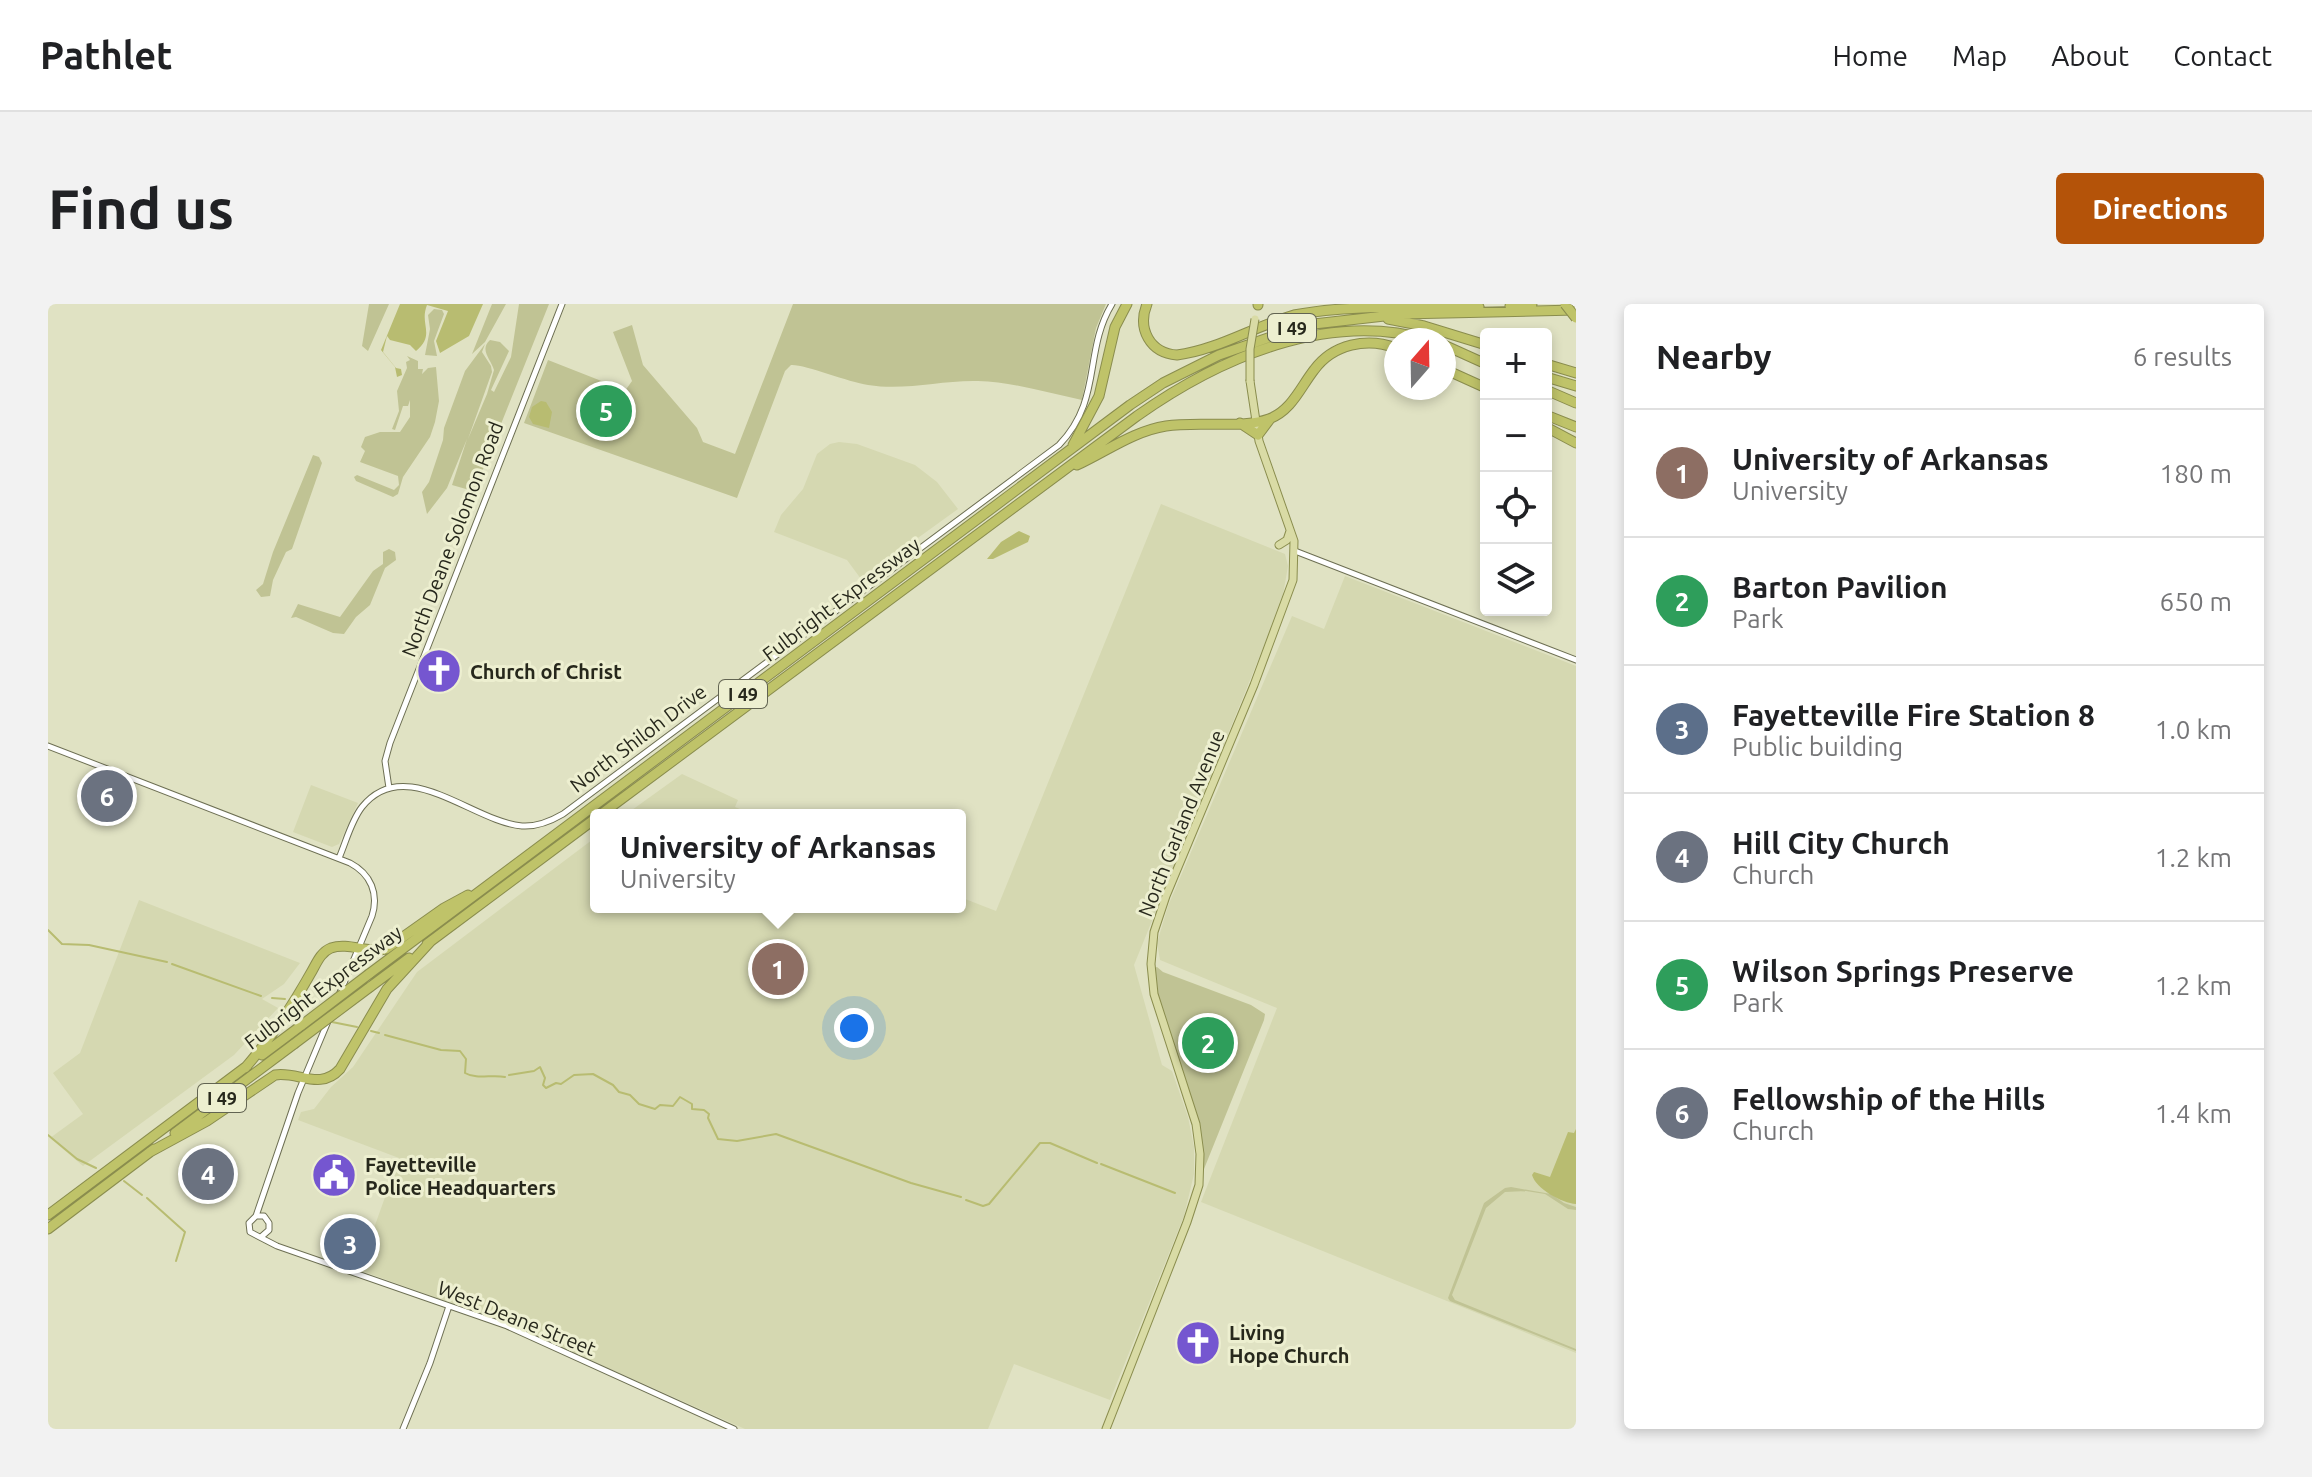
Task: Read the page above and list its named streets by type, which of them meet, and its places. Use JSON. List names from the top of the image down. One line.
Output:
{"streets":{"highway":["I 49","Fulbright Expressway"],"main road":["North Garland Avenue"],"street":["North Deane Solomon Road","North Shiloh Drive","West Deane Street"]},"crossings":[["I 49","Fulbright Expressway"],["North Deane Solomon Road","North Shiloh Drive"]],"places":{"church":["Church of Christ","Living Hope Church"],"public building":["Fayetteville Police Headquarters"]},"north":"top","page":{"header":"Pathlet","nav":["Home","Map","About","Contact"],"buttons":"Directions","title":"Find us","heading":["Nearby","6 results"],"map_buttons":["+","−"],"pins":["5","6","1","2","4","3"],"list":[{"mark":"1","name":"University of Arkansas","note":"University","value":"180 m"},{"mark":"2","name":"Barton Pavilion","note":"Park","value":"650 m"},{"mark":"3","name":"Fayetteville Fire Station 8","note":"Public building","value":"1.0 km"},{"mark":"4","name":"Hill City Church","note":"Church","value":"1.2 km"},{"mark":"5","name":"Wilson Springs Preserve","note":"Park","value":"1.2 km"},{"mark":"6","name":"Fellowship of the Hills","note":"Church","value":"1.4 km"}],"popup":["University of Arkansas","University"]}}
